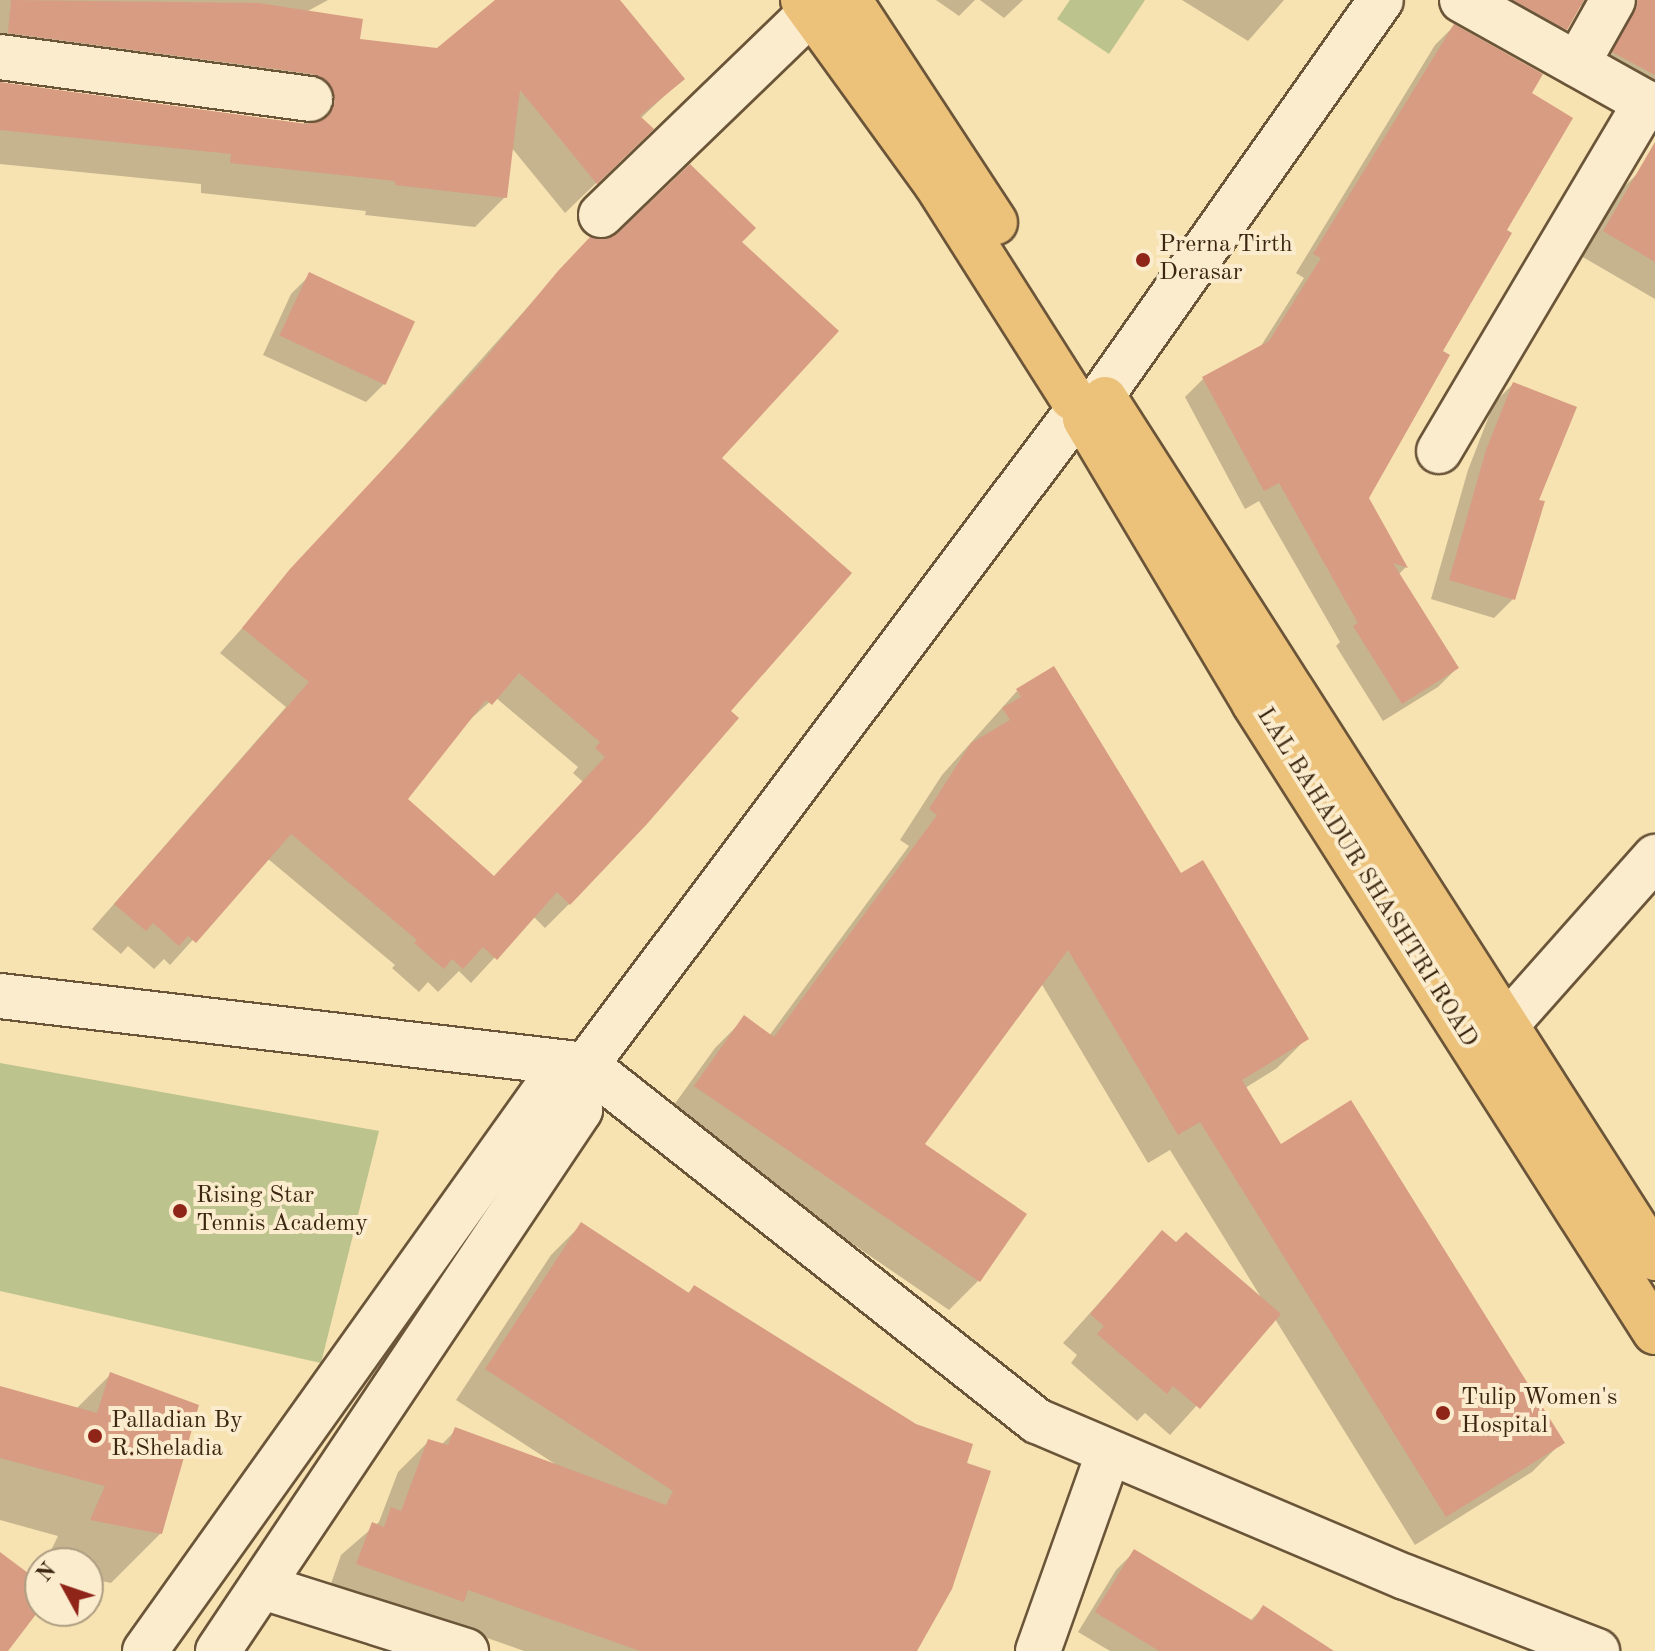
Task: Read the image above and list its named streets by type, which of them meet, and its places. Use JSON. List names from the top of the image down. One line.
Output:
{"streets":{"main road":["LAL BAHADUR SHASHTRI ROAD"]},"places":["Prerna Tirth Derasar","Rising Star Tennis Academy","Tulip Women's Hospital","Palladian By R.Sheladia"],"north":"top left"}
